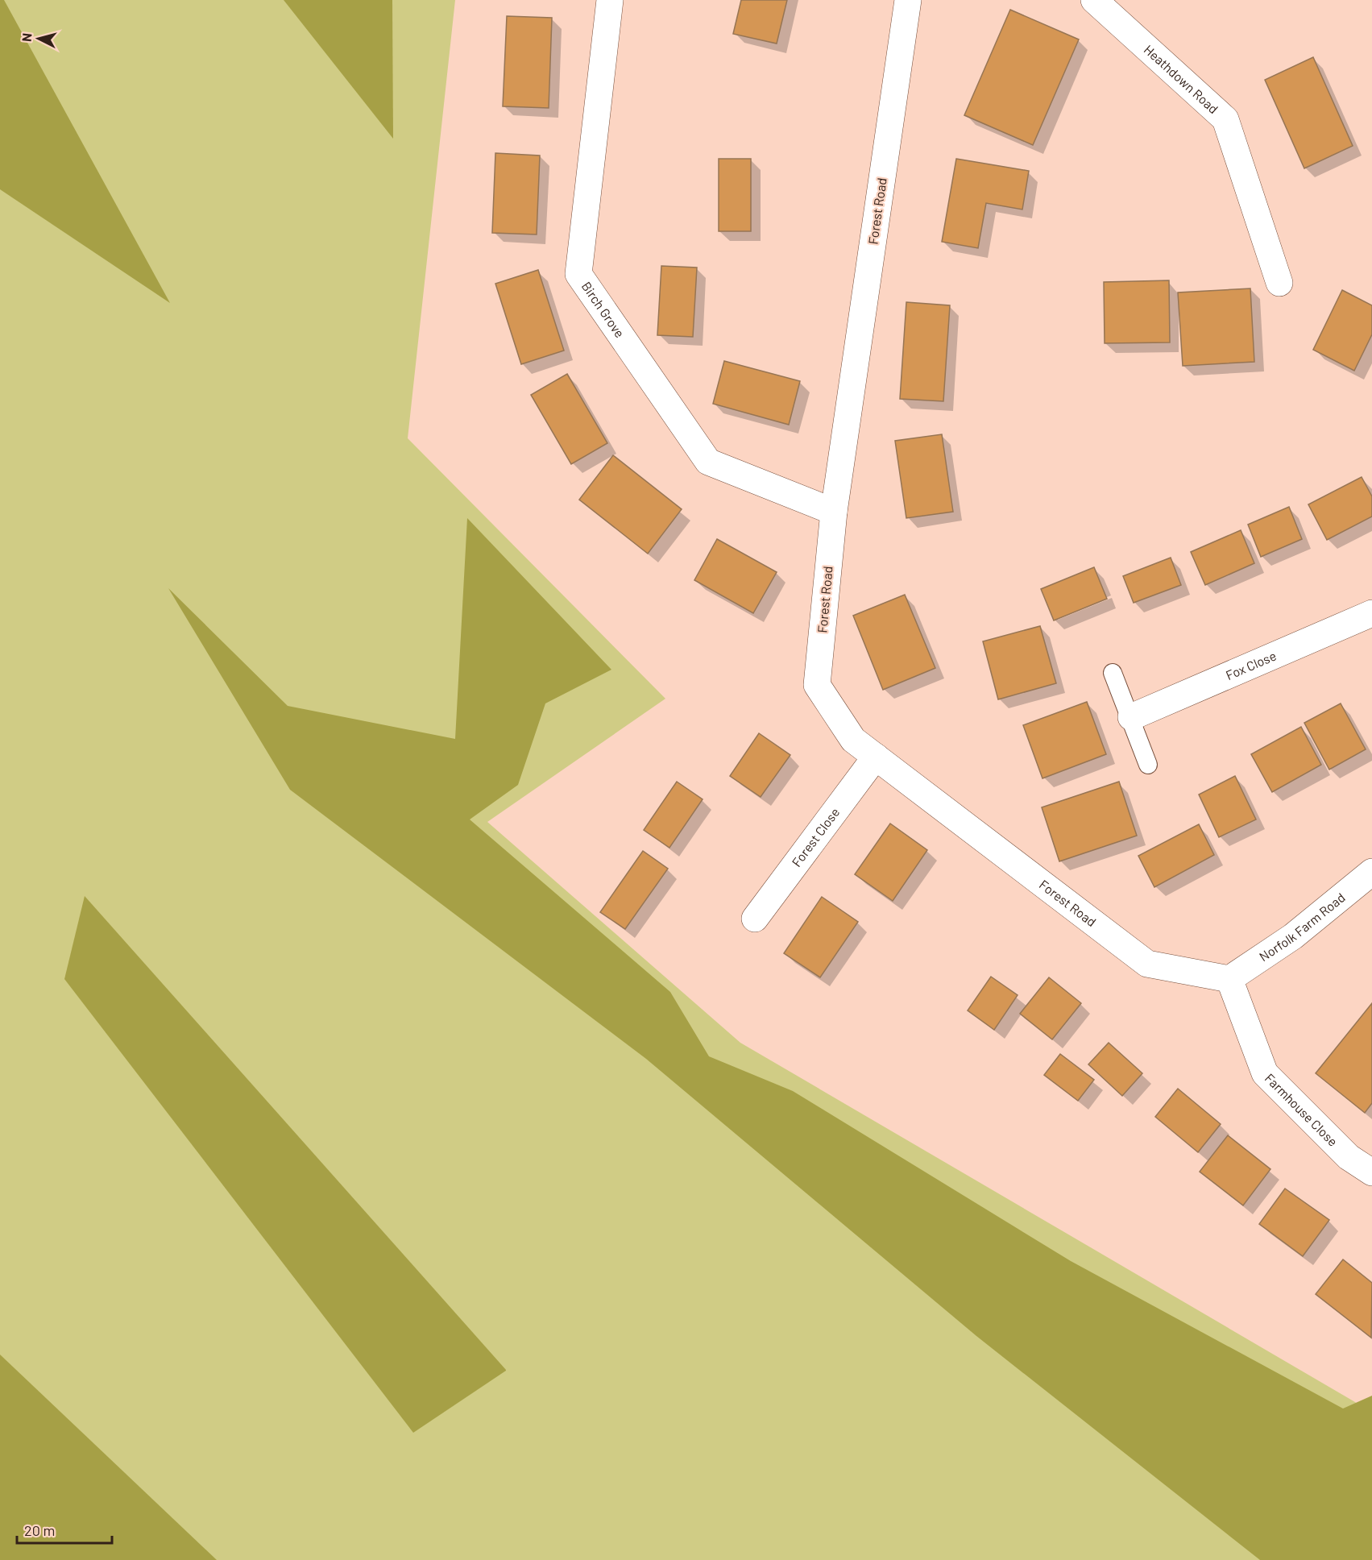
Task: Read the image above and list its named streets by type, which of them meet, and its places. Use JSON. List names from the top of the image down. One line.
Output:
{"streets":{"street":["Heathdown Road","Forest Road","Birch Grove","Fox Close","Forest Close","Norfolk Farm Road","Farmhouse Close"]},"crossings":[["Forest Road","Birch Grove"],["Forest Road","Forest Close"],["Forest Road","Norfolk Farm Road"],["Forest Road","Farmhouse Close"],["Norfolk Farm Road","Farmhouse Close"]],"scale_bar":"20 m","north":"left"}
